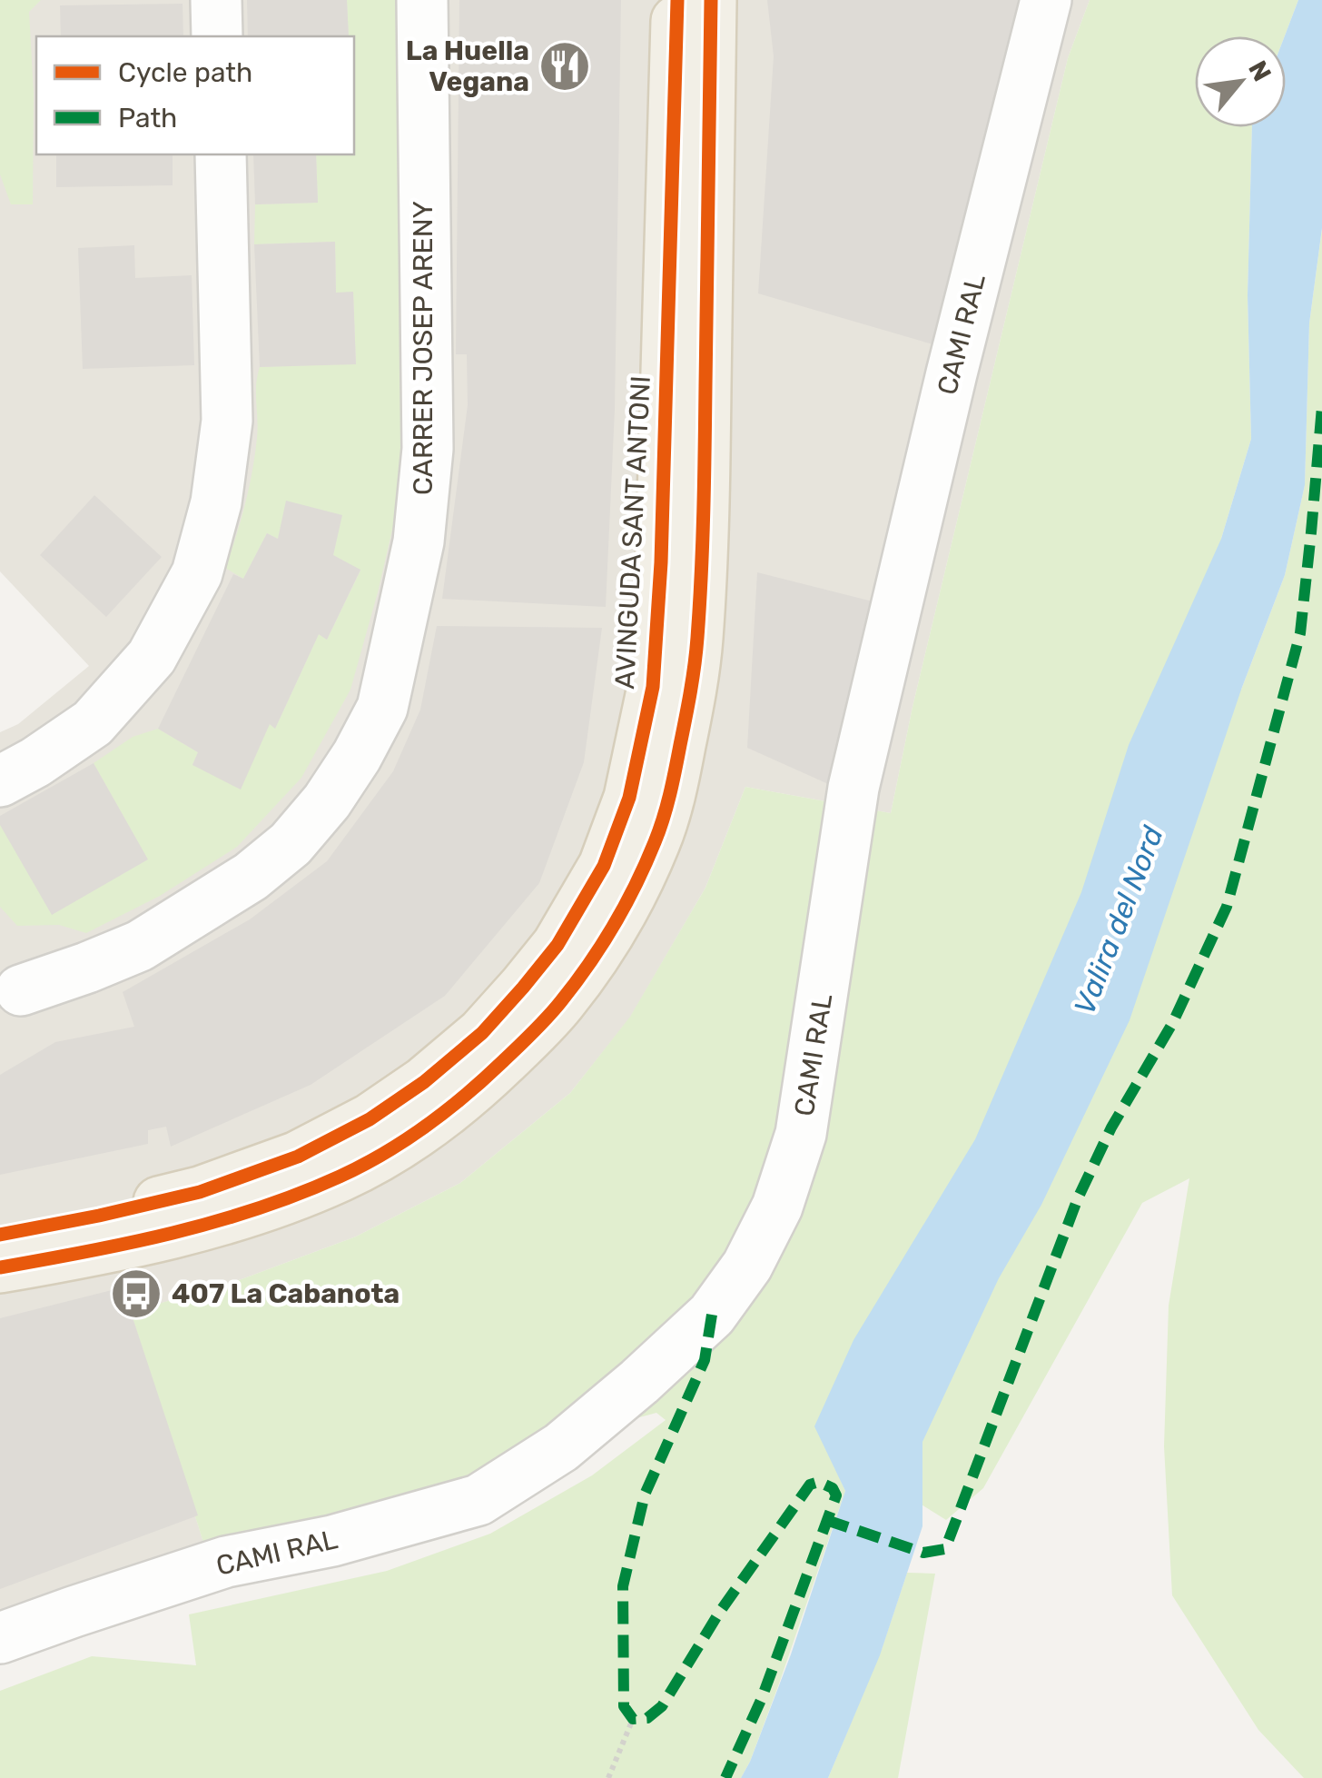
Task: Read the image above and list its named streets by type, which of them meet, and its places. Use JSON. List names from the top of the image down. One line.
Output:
{"streets":{"main road":["AVINGUDA SANT ANTONI"],"street":["CAMI RAL","CARRER JOSEP ARENY"]},"water":["Valira del Nord"],"places":{"restaurant":["La Huella Vegana"],"bus stop":["407 La Cabanota"]},"legend":["Cycle path","Path"],"north":"top right"}
